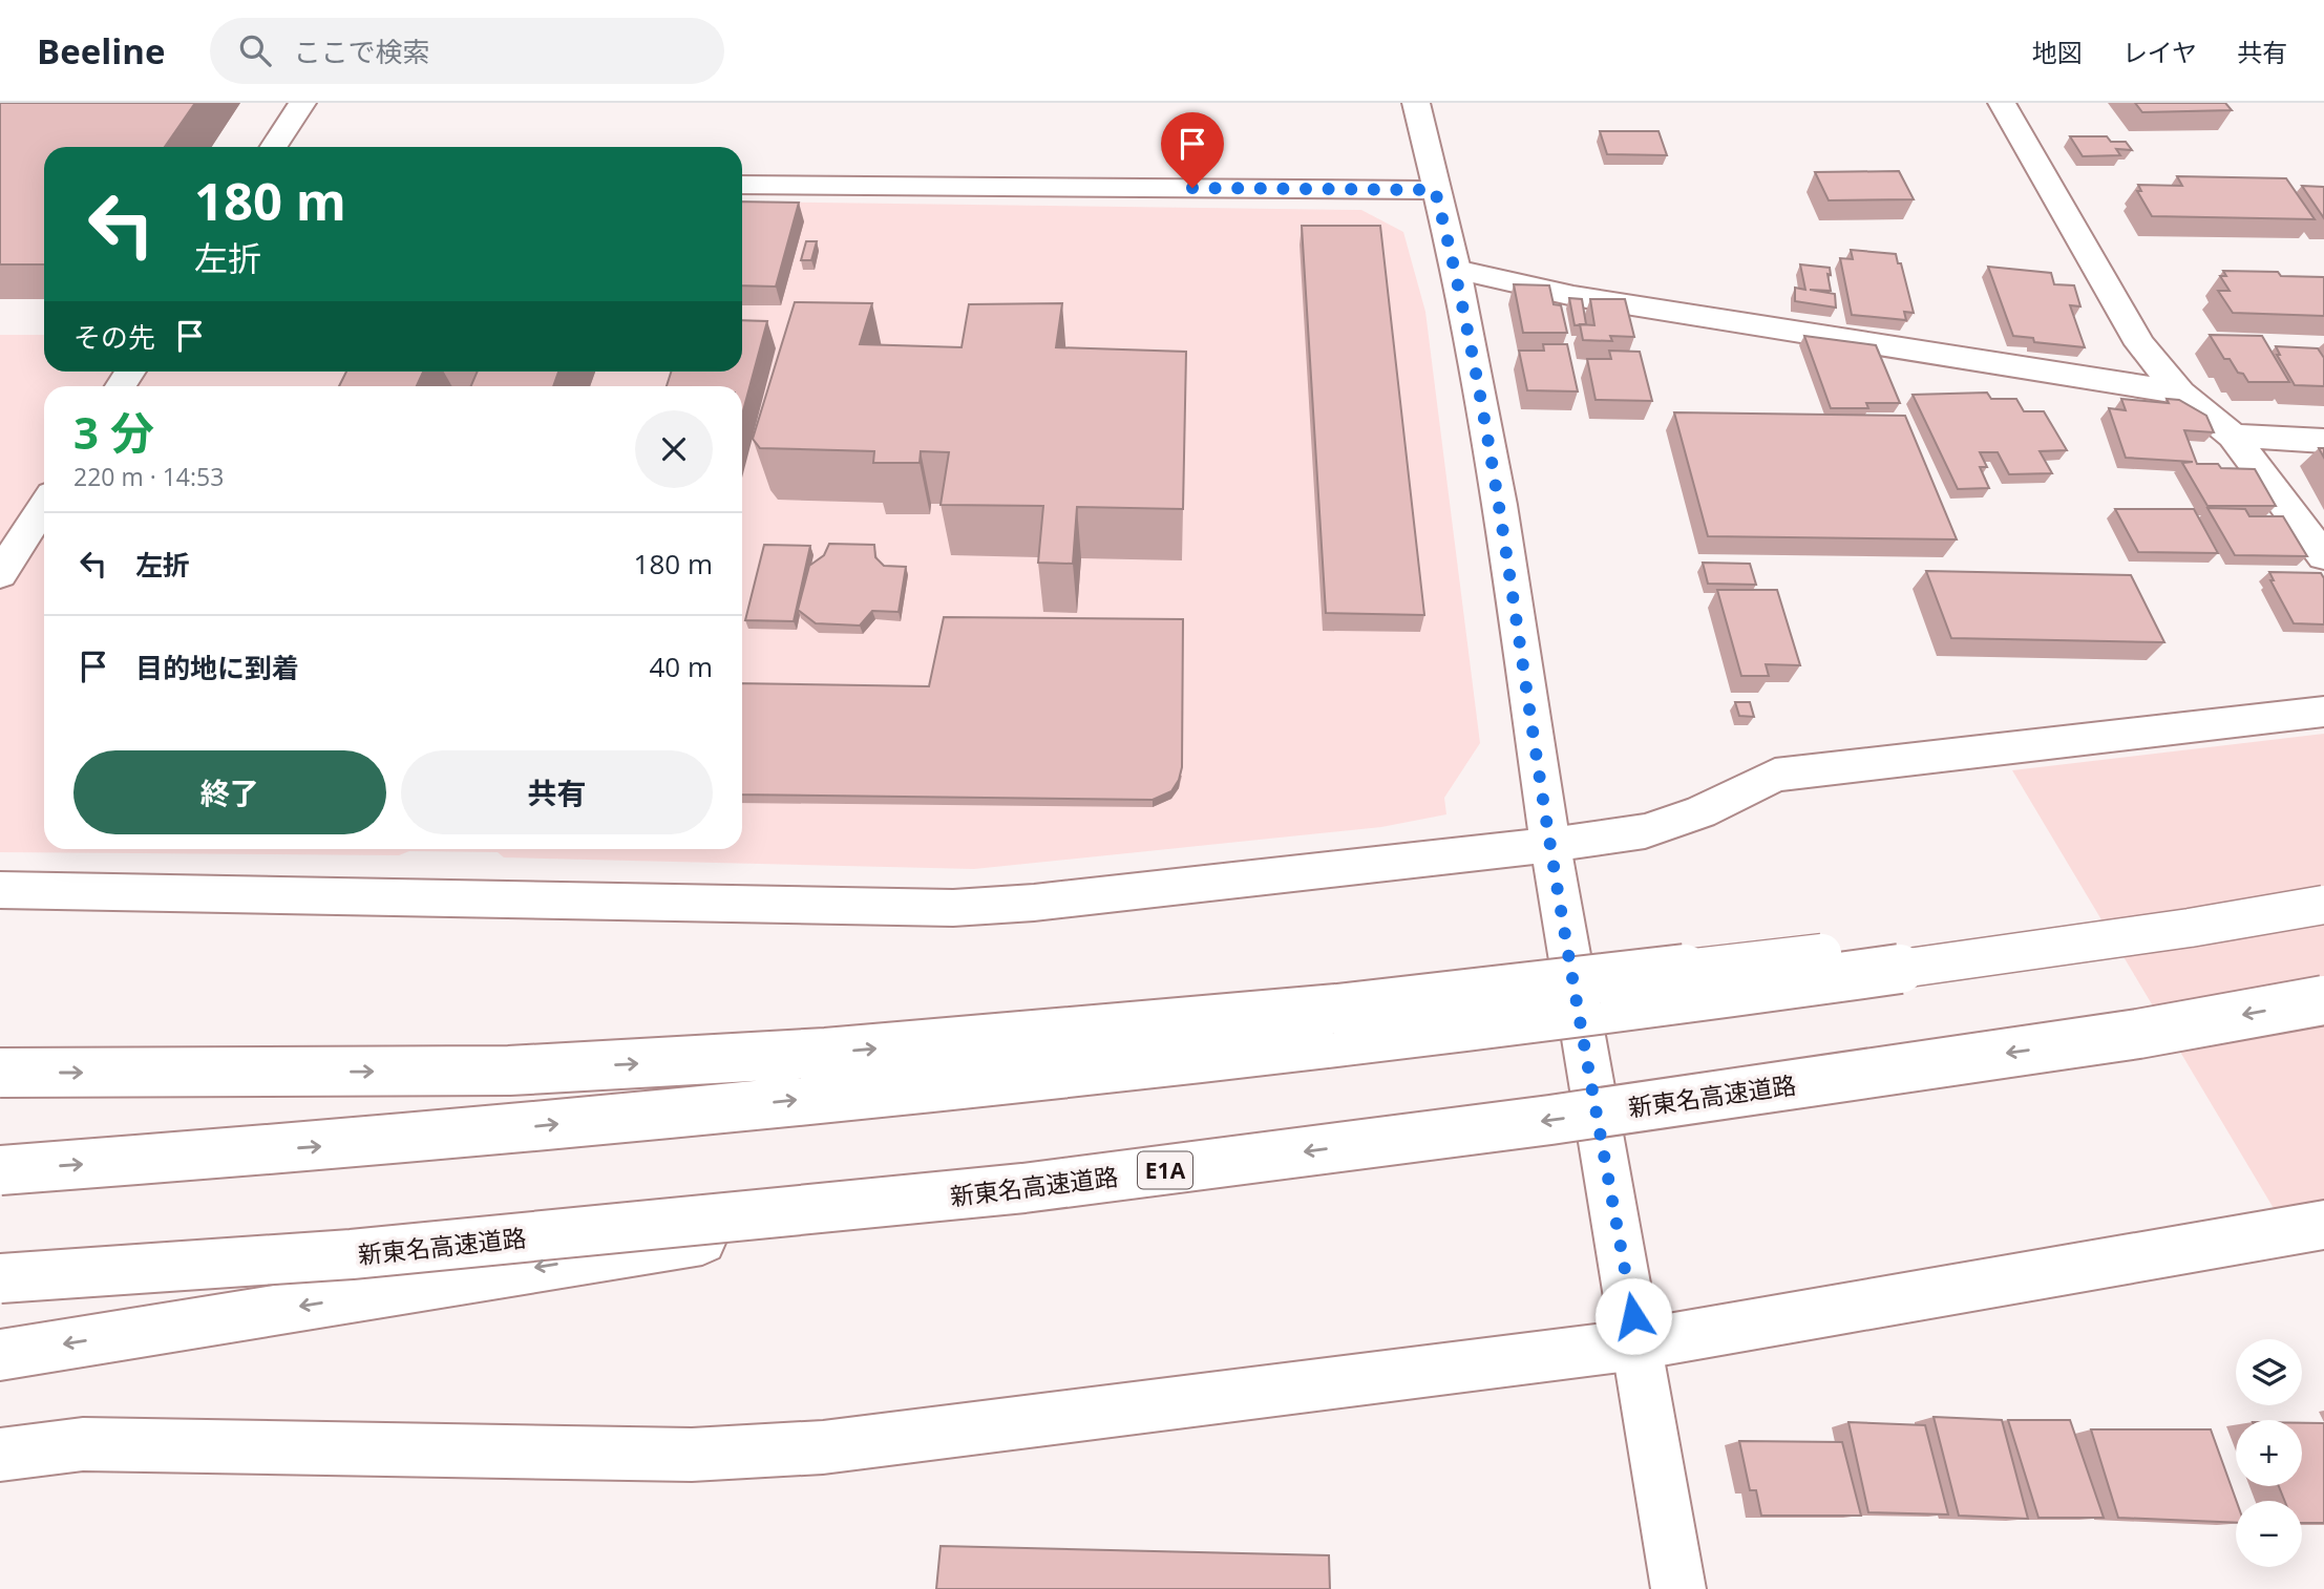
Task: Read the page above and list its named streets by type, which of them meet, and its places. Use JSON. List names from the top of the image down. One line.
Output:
{"streets":{"main road":["新東名高速道路","E1A"]},"page":{"header":"Beeline","search":"ここで検索","nav":["地図","レイヤ","共有"],"turn":["180 m","左折"],"then":"その先","heading":["3 分","220 m · 14:53"],"list":[{"name":"左折","value":"180 m"},{"name":"目的地に到着","value":"40 m"}],"buttons":["終了","共有"],"map_buttons":["+","−"]}}
